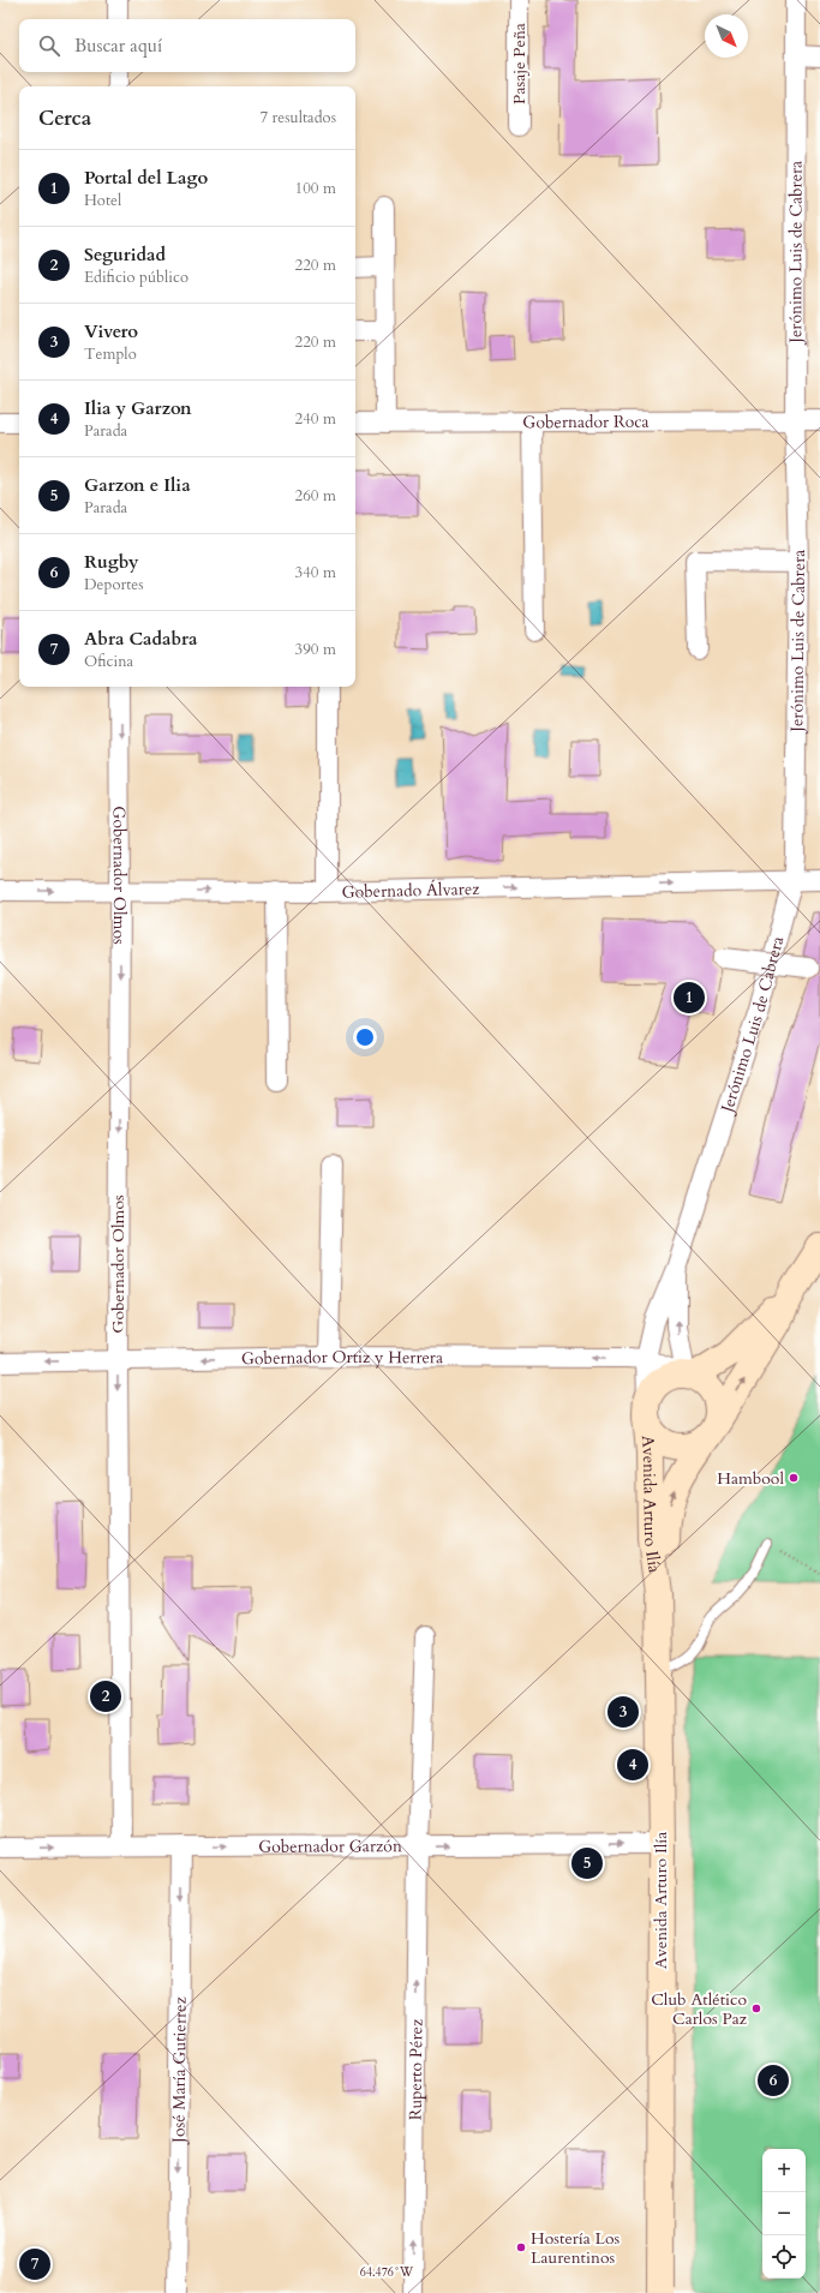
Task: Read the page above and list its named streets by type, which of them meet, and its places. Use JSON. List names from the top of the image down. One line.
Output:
{"streets":{"main road":["Avenida Arturo Ilía"],"street":["Pasaje Peña","Jerónimo Luis de Cabrera","Gobernador Roca","Gobernador Olmos","Gobernado Álvarez","Gobernador Ortiz y Herrera","Gobernador Garzón","José María Gutierrez","Ruperto Pérez"]},"crossings":[["Jerónimo Luis de Cabrera","Gobernador Roca"],["Jerónimo Luis de Cabrera","Gobernado Álvarez"],["Jerónimo Luis de Cabrera","Gobernador Ortiz y Herrera"],["Jerónimo Luis de Cabrera","Avenida Arturo Ilía"],["Gobernador Olmos","Gobernado Álvarez"],["Gobernador Olmos","Gobernador Ortiz y Herrera"],["Gobernador Olmos","Gobernador Garzón"],["Gobernador Ortiz y Herrera","Avenida Arturo Ilía"],["Avenida Arturo Ilía","Gobernador Garzón"],["Gobernador Garzón","José María Gutierrez"],["Gobernador Garzón","Ruperto Pérez"]],"one_way":["Gobernador Olmos","Gobernado Álvarez","Gobernador Ortiz y Herrera","Gobernador Garzón","José María Gutierrez","Ruperto Pérez"],"places":["Hambool","Club Atlético Carlos Paz","Hostería Los Laurentinos"],"north":"bottom right","page":{"search":"Buscar aquí","heading":["Cerca","7 resultados"],"list":[{"mark":"1","name":"Portal del Lago","note":"Hotel","value":"100 m"},{"mark":"2","name":"Seguridad","note":"Edificio público","value":"220 m"},{"mark":"3","name":"Vivero","note":"Templo","value":"220 m"},{"mark":"4","name":"Ilia y Garzon","note":"Parada","value":"240 m"},{"mark":"5","name":"Garzon e Ilia","note":"Parada","value":"260 m"},{"mark":"6","name":"Rugby","note":"Deportes","value":"340 m"},{"mark":"7","name":"Abra Cadabra","note":"Oficina","value":"390 m"}],"pins":["1","2","3","4","5","6","7"],"map_buttons":["+","−"]},"coordinates":["64.476°W"]}
